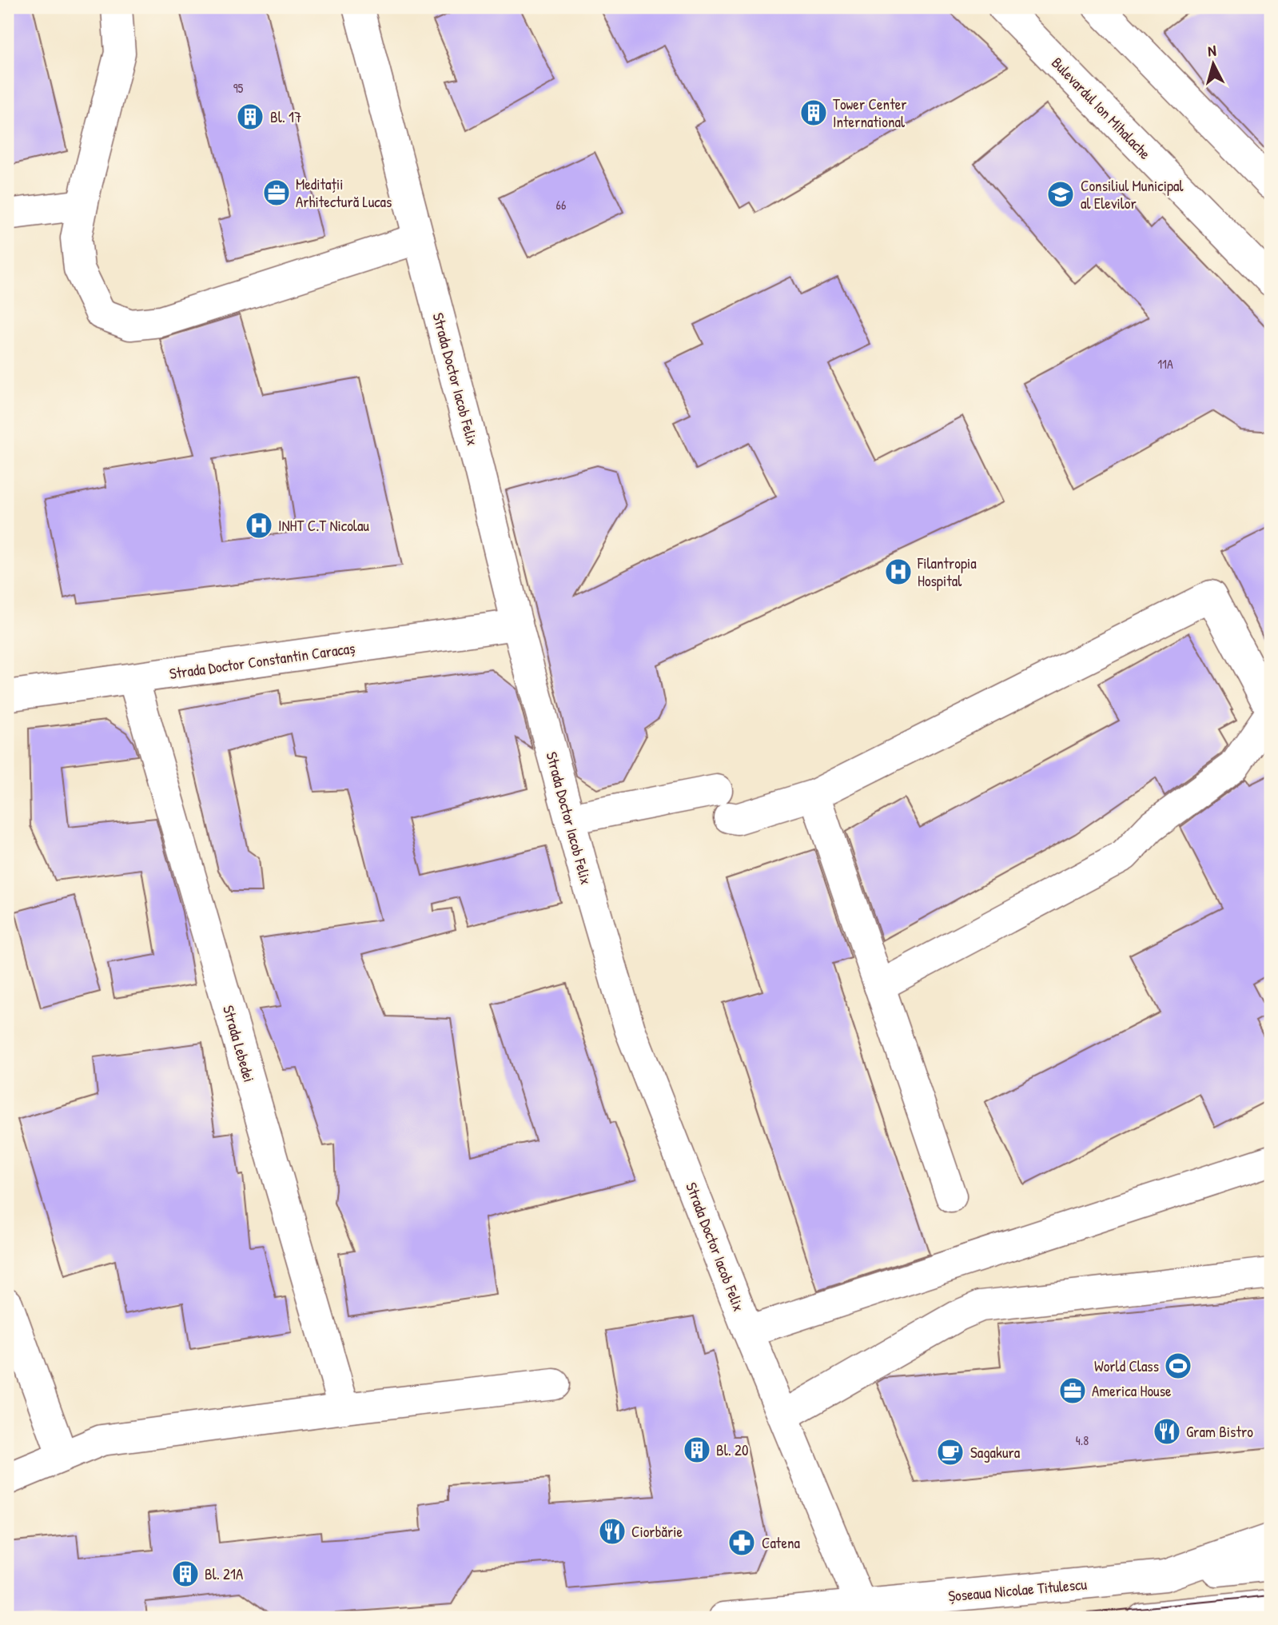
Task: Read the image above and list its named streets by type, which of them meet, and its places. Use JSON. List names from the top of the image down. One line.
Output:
{"streets":{"street":["Bulevardul Ion Mihalache","Strada Doctor Iacob Felix","Strada Doctor Constantin Caracaș","Strada Lebedei","Șoseaua Nicolae Titulescu"]},"crossings":[["Strada Doctor Iacob Felix","Strada Doctor Constantin Caracaș"],["Strada Doctor Iacob Felix","Șoseaua Nicolae Titulescu"],["Strada Doctor Constantin Caracaș","Strada Lebedei"]],"places":{"building":["Tower Center International","Bl. 17","Bl. 20","Bl. 21A"],"office":["Meditații Arhitectură Lucas","America House"],"school or university":["Consiliul Municipal al Elevilor"],"hospital":["INHT C.T Nicolau","Filantropia Hospital"],"sports":["World Class"],"restaurant":["Gram Bistro","Ciorbărie"],"cafe":["Sagakura"],"pharmacy":["Catena"]},"house_numbers":["95","66","11A","4.8"],"north":"top"}
